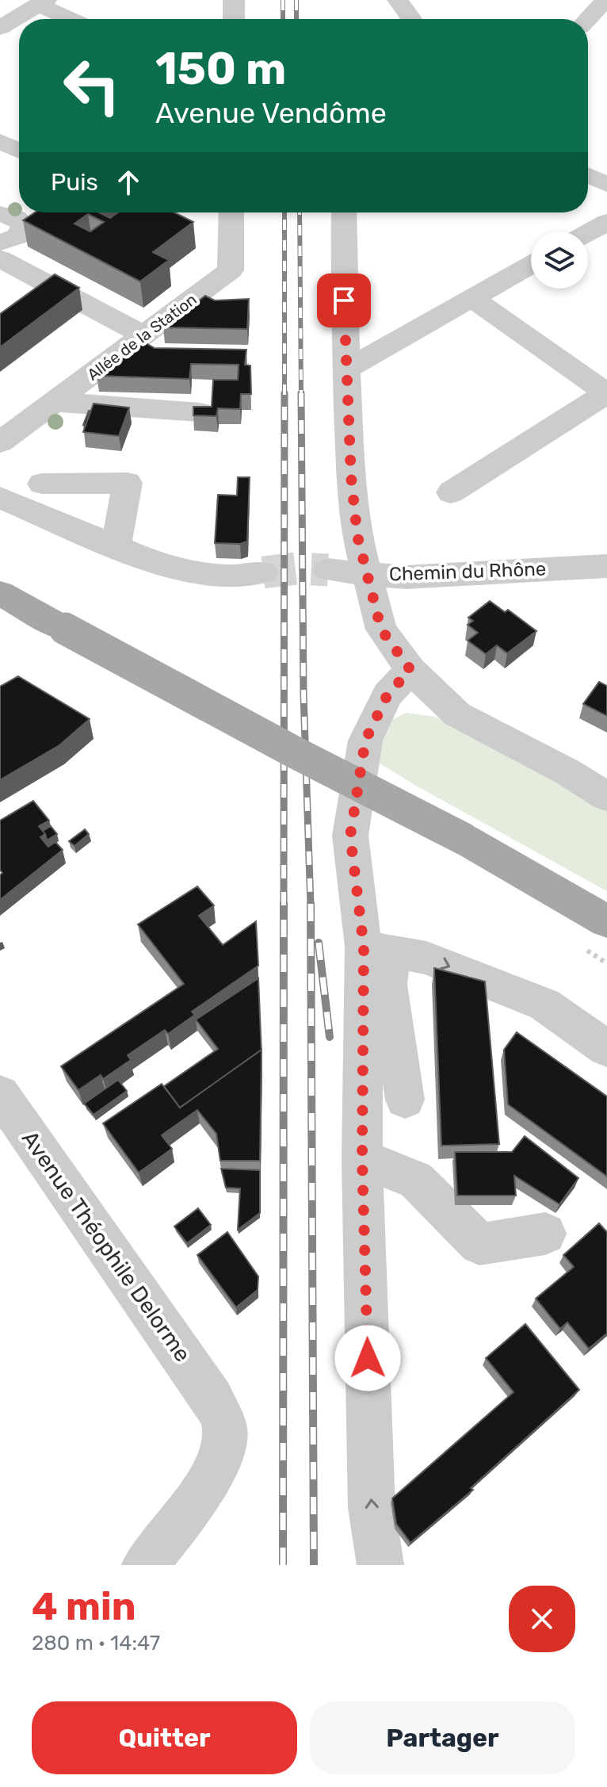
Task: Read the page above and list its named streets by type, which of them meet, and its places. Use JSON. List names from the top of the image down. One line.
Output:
{"streets":{"street":["Allée de la Station","Chemin du Rhône","Avenue Théophile Delorme"]},"page":{"turn":["150 m","Avenue Vendôme"],"then":"Puis","heading":["4 min","280 m · 14:47"],"buttons":["Quitter","Partager"]}}
